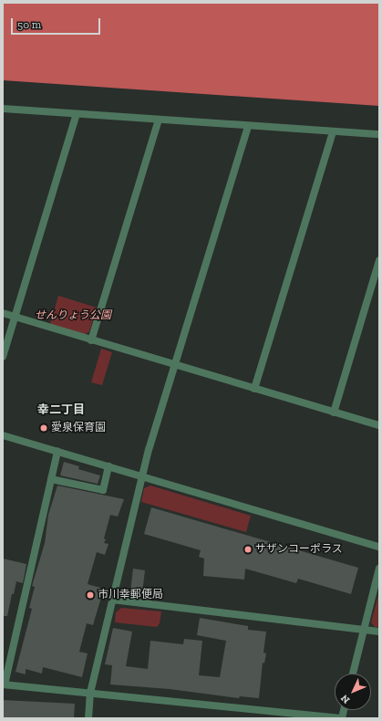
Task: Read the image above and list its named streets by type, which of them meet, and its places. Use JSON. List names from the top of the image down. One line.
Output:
{"districts":["幸二丁目"],"parks":["せんりょう公園"],"places":["愛泉保育園","サザンコーポラス","市川幸郵便局"],"scale_bar":"50 m","north":"bottom left"}
